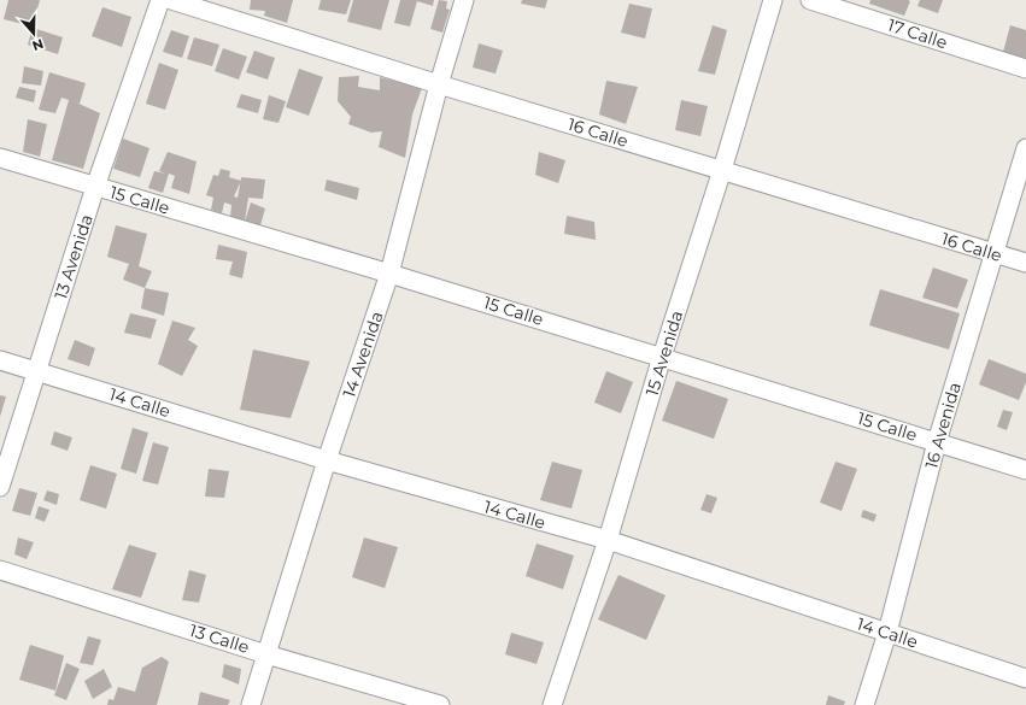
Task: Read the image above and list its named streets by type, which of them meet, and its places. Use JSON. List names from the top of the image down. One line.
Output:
{"streets":{"street":["17 Calle","16 Calle","15 Calle","13 Avenida","15 Avenida","14 Avenida","14 Calle","16 Avenida","13 Calle"]},"crossings":[["16 Calle","15 Avenida"],["16 Calle","14 Avenida"],["16 Calle","16 Avenida"],["15 Calle","13 Avenida"],["15 Calle","15 Avenida"],["15 Calle","14 Avenida"],["15 Calle","16 Avenida"],["13 Avenida","14 Calle"],["15 Avenida","14 Calle"],["14 Avenida","14 Calle"],["14 Avenida","13 Calle"],["14 Calle","16 Avenida"]],"north":"bottom"}
